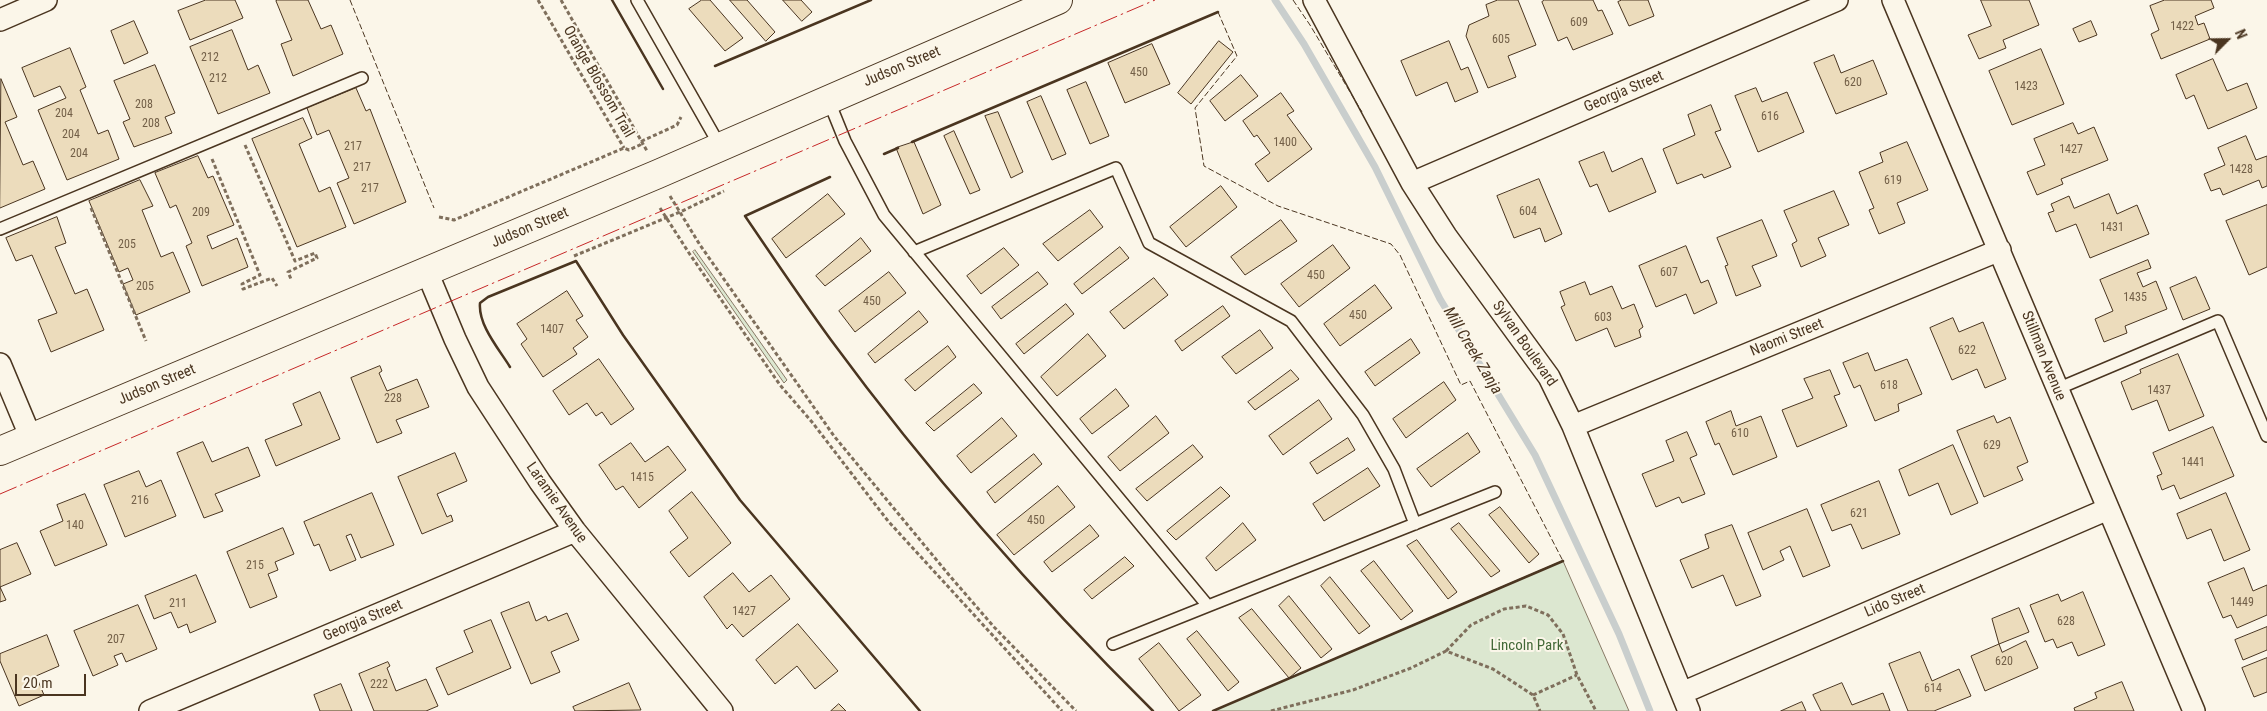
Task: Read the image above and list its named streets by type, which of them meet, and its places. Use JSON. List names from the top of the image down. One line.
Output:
{"streets":{"main road":["Judson Street"],"street":["Georgia Street","Naomi Street","Sylvan Boulevard","Stillman Avenue","Laramie Avenue","Lido Street"],"path":["Orange Blossom Trail"]},"crossings":[["Judson Street","Laramie Avenue"],["Georgia Street","Sylvan Boulevard"],["Georgia Street","Laramie Avenue"],["Naomi Street","Sylvan Boulevard"],["Naomi Street","Stillman Avenue"],["Sylvan Boulevard","Lido Street"],["Stillman Avenue","Lido Street"]],"water":["Mill Creek Zanja"],"parks":["Lincoln Park"],"house_numbers":["609","1422","605","212","450","212","620","1423","208","204","616","208","204","1400","217","1427","204","217","1428","619","217","604","209","1431","205","607","450","205","1435","450","450","603","1407","622","618","1437","228","610","629","1441","1415","216","621","450","140","215","1449","211","1427","628","207","620","222","614"],"scale_bar":"20 m","north":"top right"}
